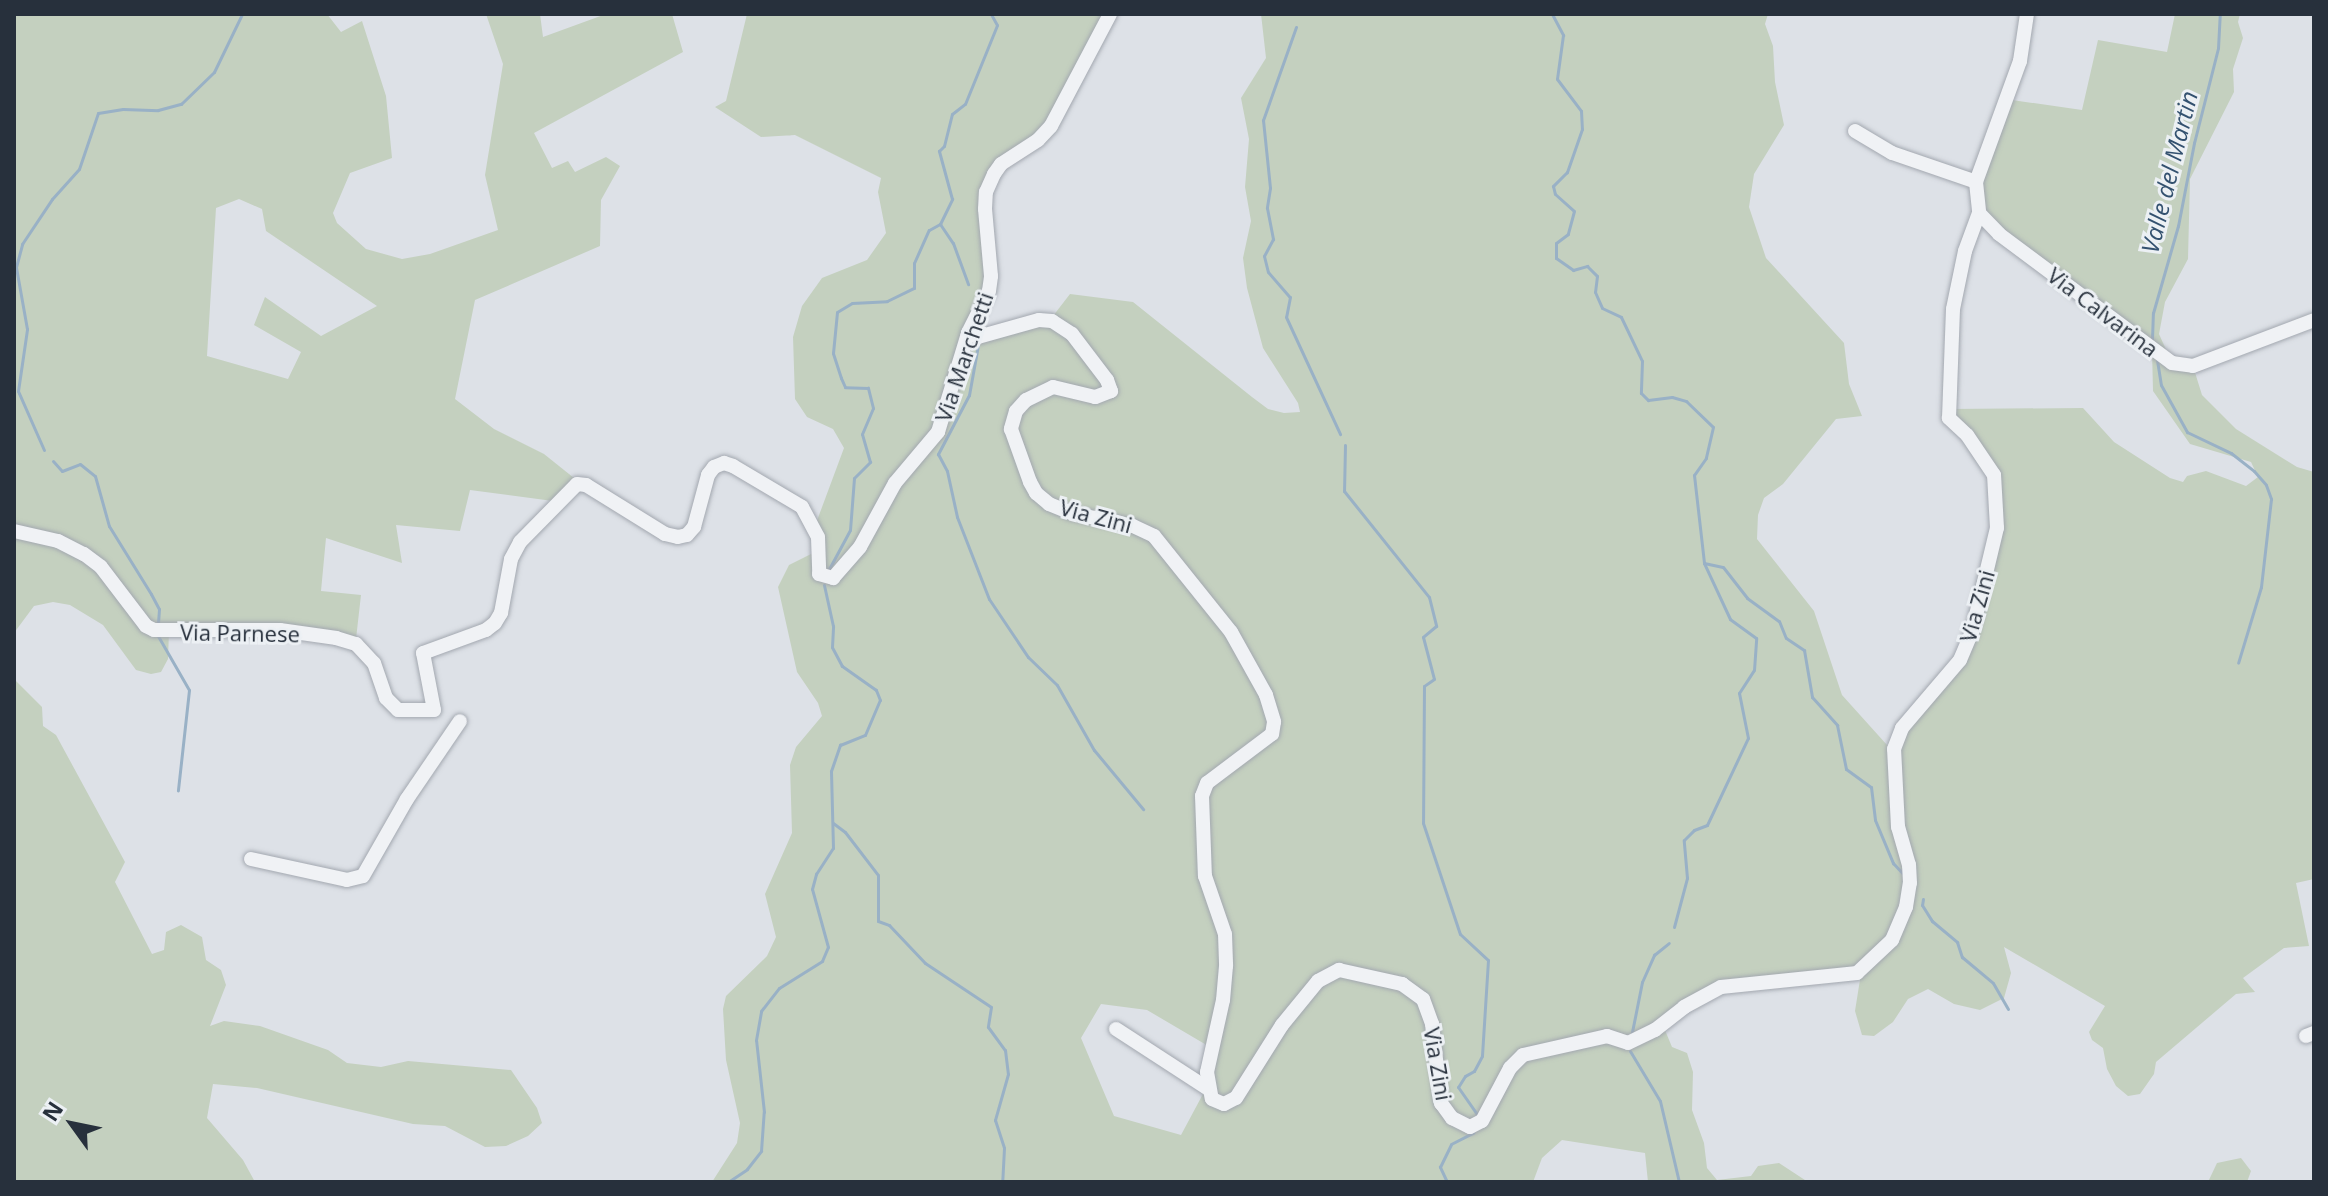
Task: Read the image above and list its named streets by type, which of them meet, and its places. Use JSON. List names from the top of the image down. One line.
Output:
{"streets":{"street":["Via Calvarina","Via Marchetti","Via Zini","Via Parnese"]},"crossings":[["Via Calvarina","Via Zini"],["Via Marchetti","Via Zini"],["Via Marchetti","Via Parnese"]],"water":["Valle del Martin"],"north":"top left"}
